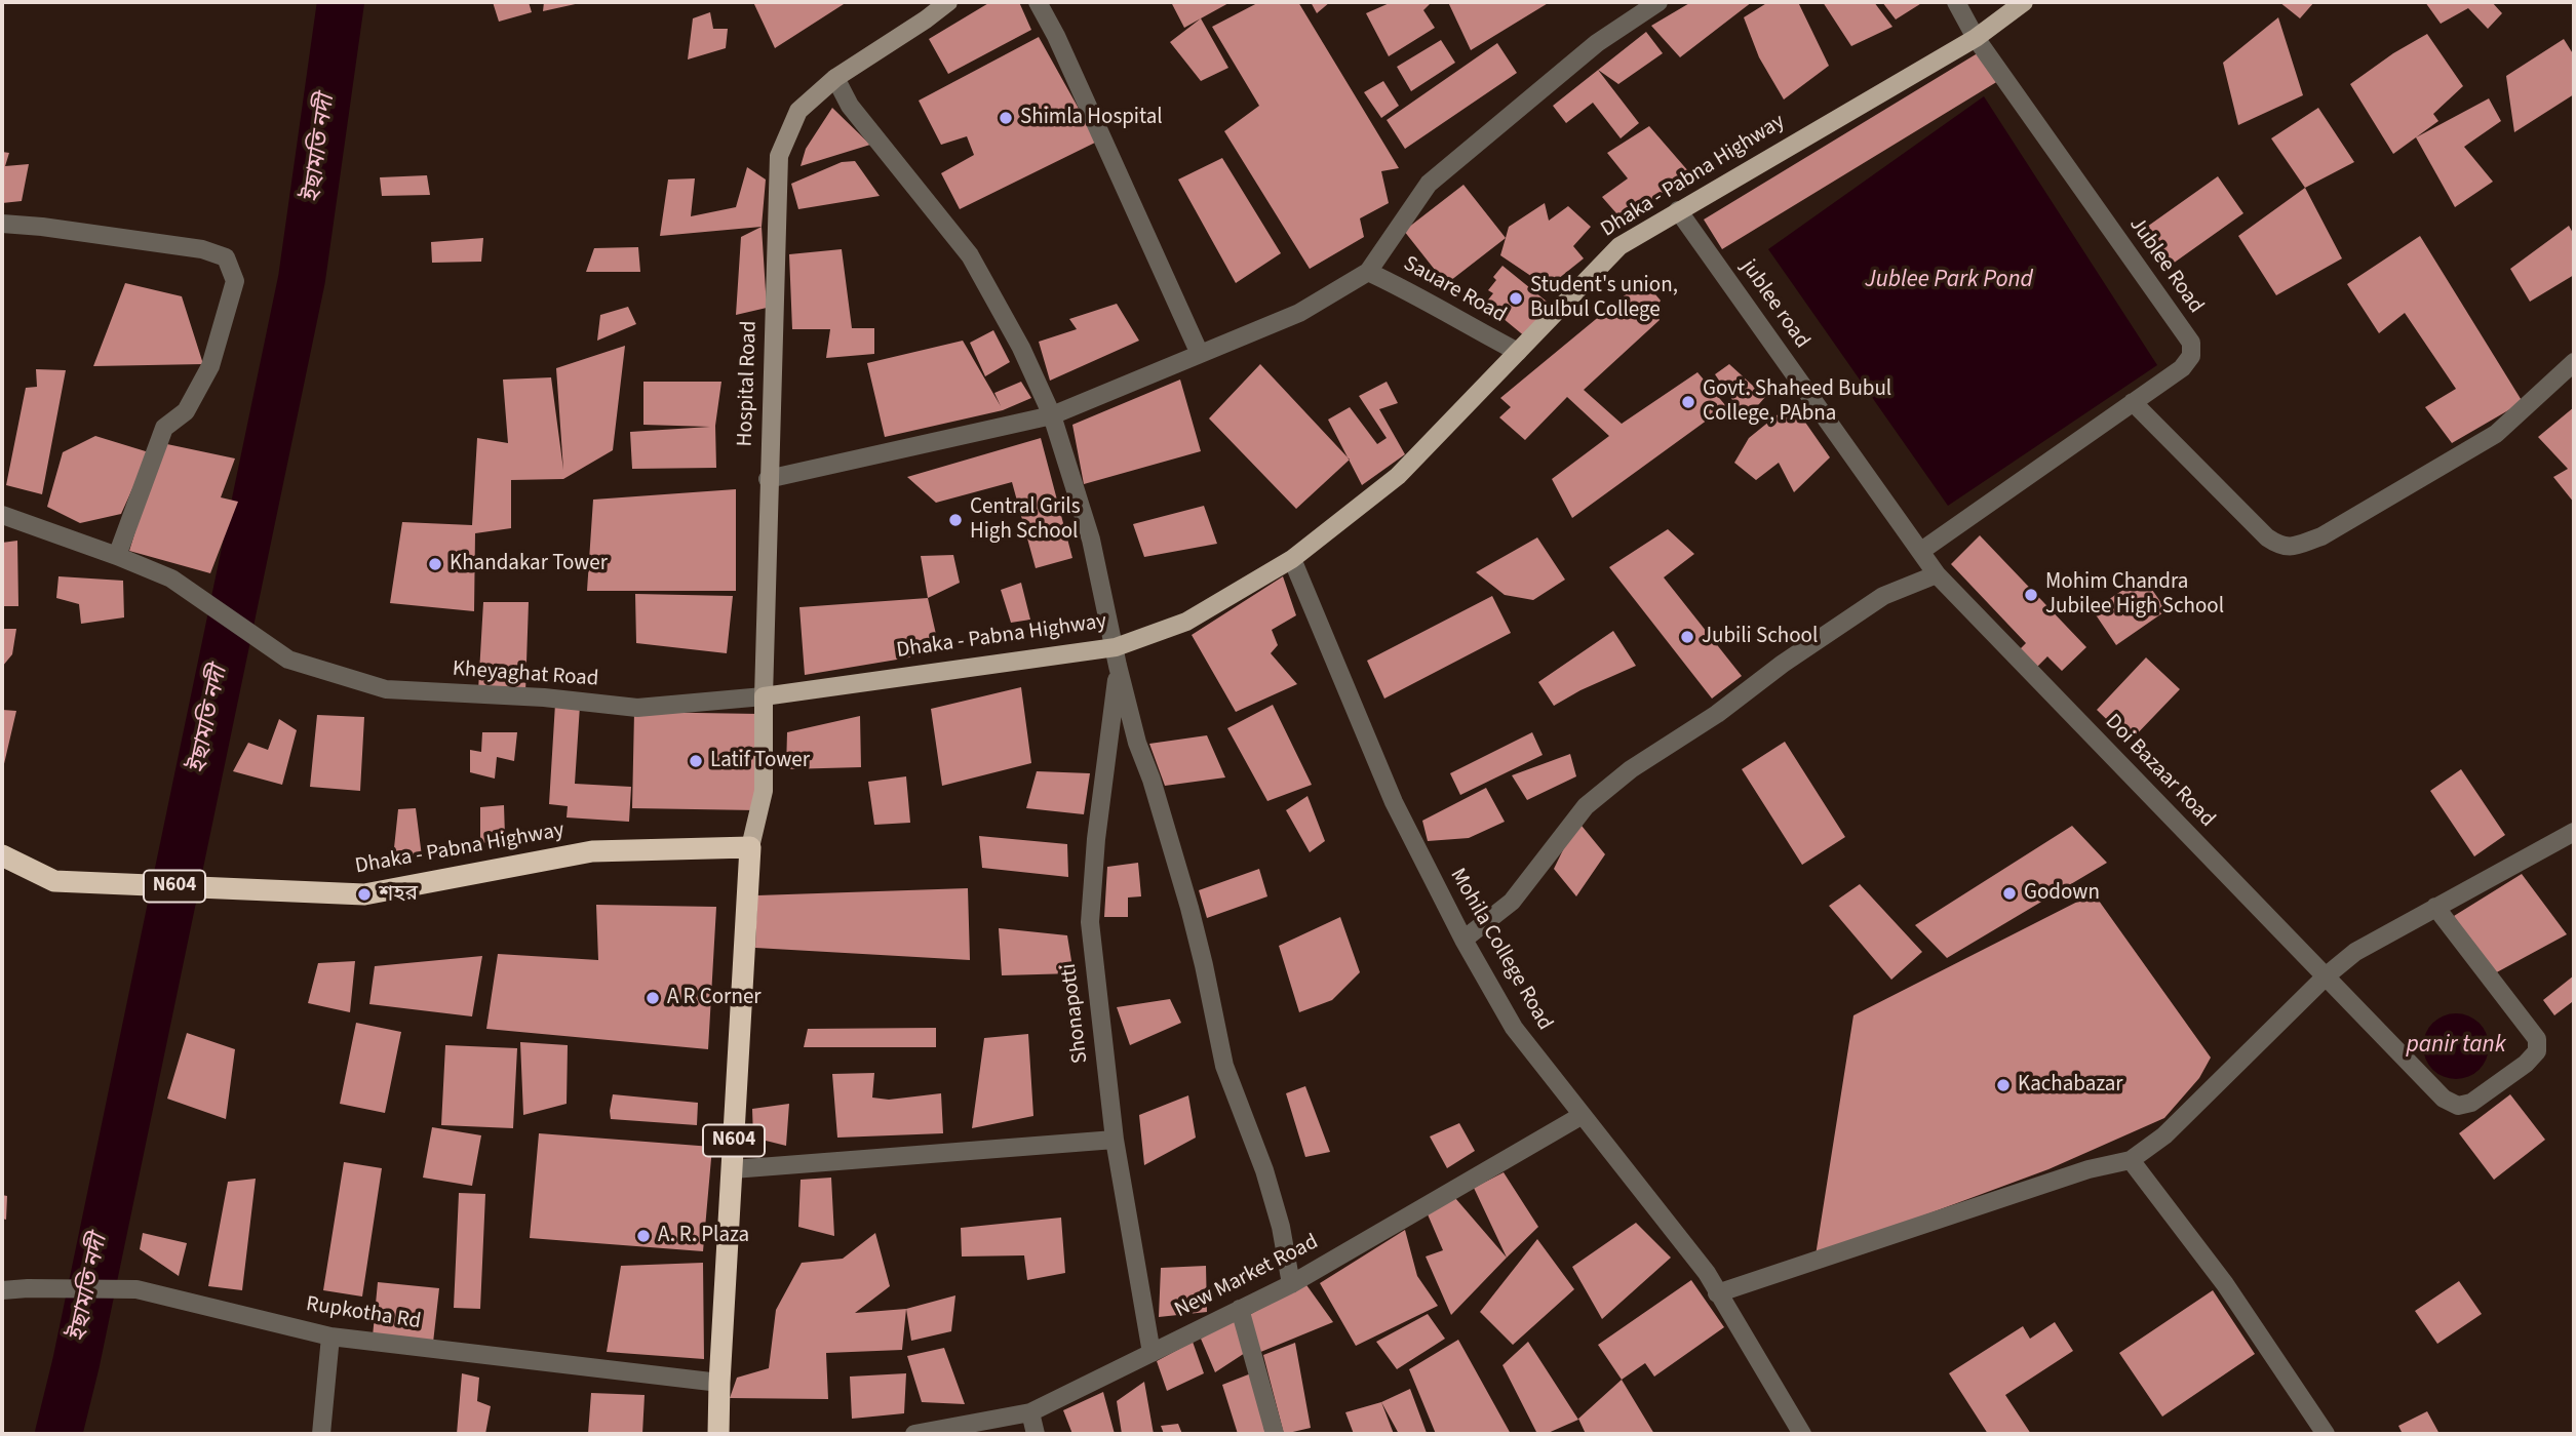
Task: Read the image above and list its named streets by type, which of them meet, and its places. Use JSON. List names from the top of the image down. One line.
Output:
{"streets":{"highway":["Dhaka - Pabna Highway","N604"],"main road":["Hospital Road"],"street":["Jublee Road","Sauare Road","jublee road","Kheyaghat Road","Doi Bazaar Road","Mohila College Road","Shonapotti","New Market Road","Rupkotha Rd"]},"crossings":[["Dhaka - Pabna Highway","Jublee Road"],["Dhaka - Pabna Highway","Sauare Road"],["Dhaka - Pabna Highway","jublee road"],["Dhaka - Pabna Highway","Hospital Road"],["Dhaka - Pabna Highway","Kheyaghat Road"],["Dhaka - Pabna Highway","N604"],["Dhaka - Pabna Highway","Mohila College Road"],["Dhaka - Pabna Highway","Shonapotti"],["Jublee Road","jublee road"],["jublee road","Doi Bazaar Road"],["Hospital Road","Kheyaghat Road"],["Hospital Road","N604"],["N604","Rupkotha Rd"],["Mohila College Road","New Market Road"],["Shonapotti","New Market Road"]],"water":["ইছামতি নদী","Jublee Park Pond","panir tank"],"places":["Shimla Hospital","Student's union, Bulbul College","Govt. Shaheed Bubul College, PAbna","Central Grils High School","Khandakar Tower","Mohim Chandra Jubilee High School","Jubili School","Latif Tower","Godown","শহর","A R Corner","Kachabazar","A. R. Plaza"]}
